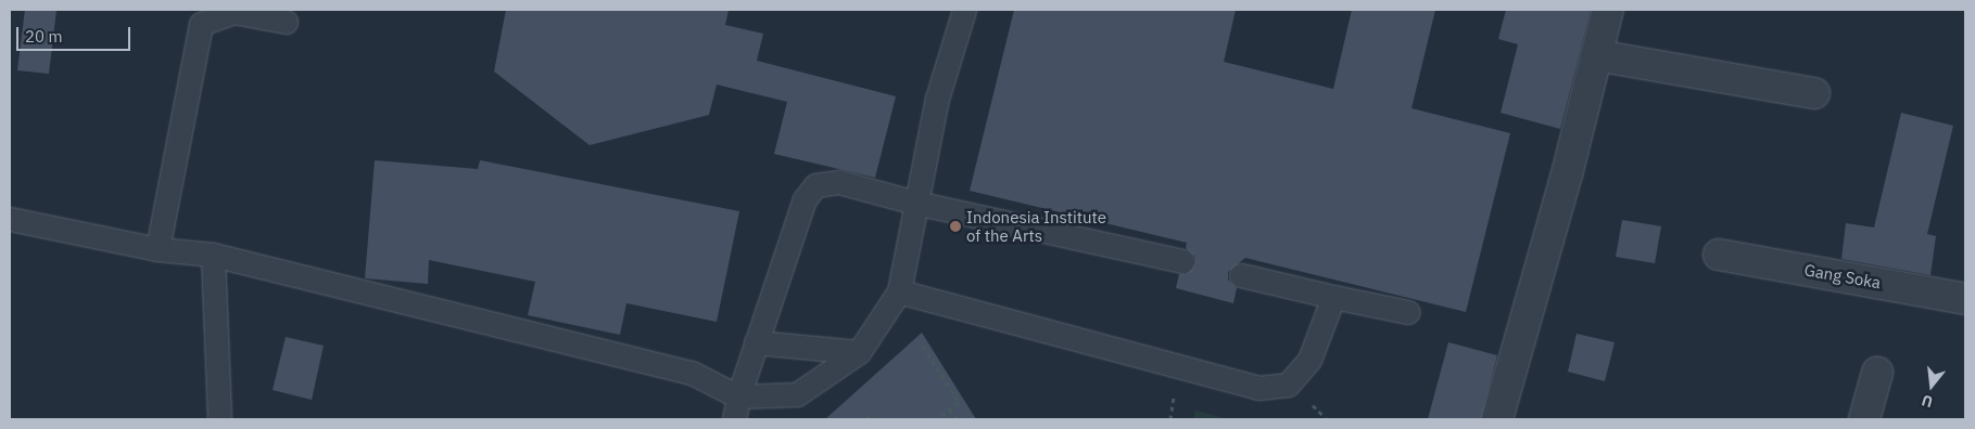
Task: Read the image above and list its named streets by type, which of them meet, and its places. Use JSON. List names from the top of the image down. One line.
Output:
{"streets":{"street":["Gang Soka"]},"places":["Indonesia Institute of the Arts"],"scale_bar":"20 m","north":"bottom"}
